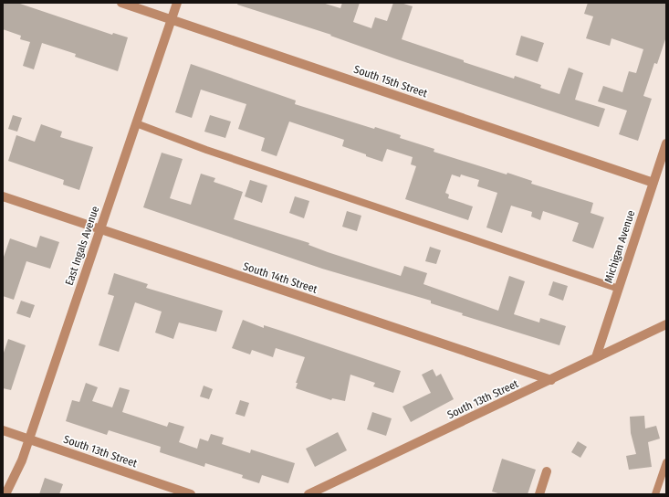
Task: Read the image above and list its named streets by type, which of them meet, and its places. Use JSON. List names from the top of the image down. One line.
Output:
{"streets":{"street":["South 15th Street","East Ingals Avenue","Michigan Avenue","South 14th Street","South 13th Street"]},"crossings":[["South 15th Street","East Ingals Avenue"],["South 15th Street","Michigan Avenue"],["East Ingals Avenue","South 14th Street"],["East Ingals Avenue","South 13th Street"],["Michigan Avenue","South 13th Street"],["South 14th Street","South 13th Street"]]}
